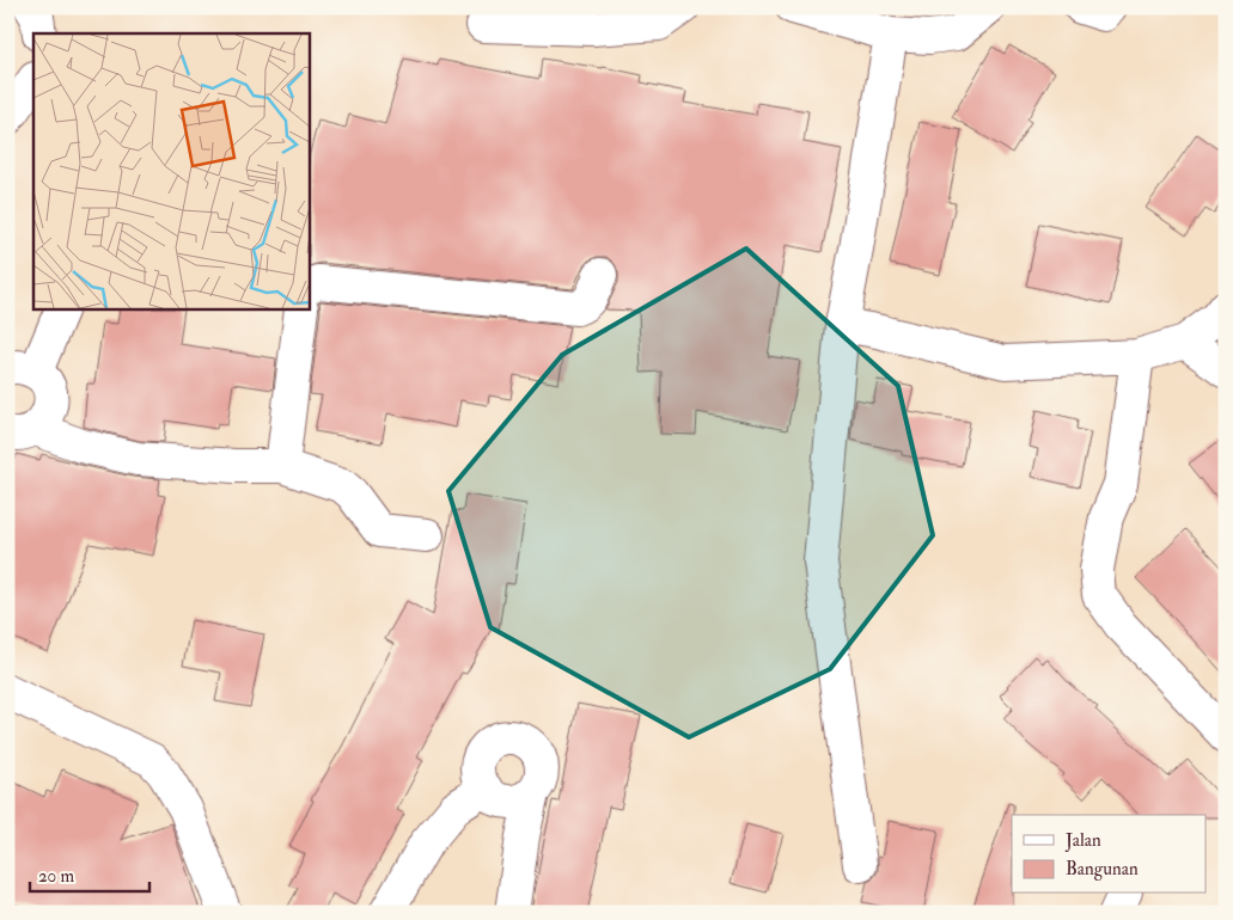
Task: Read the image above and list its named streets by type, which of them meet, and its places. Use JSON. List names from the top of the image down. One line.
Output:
{"legend":["Jalan","Bangunan"],"scale_bar":"20 m"}
